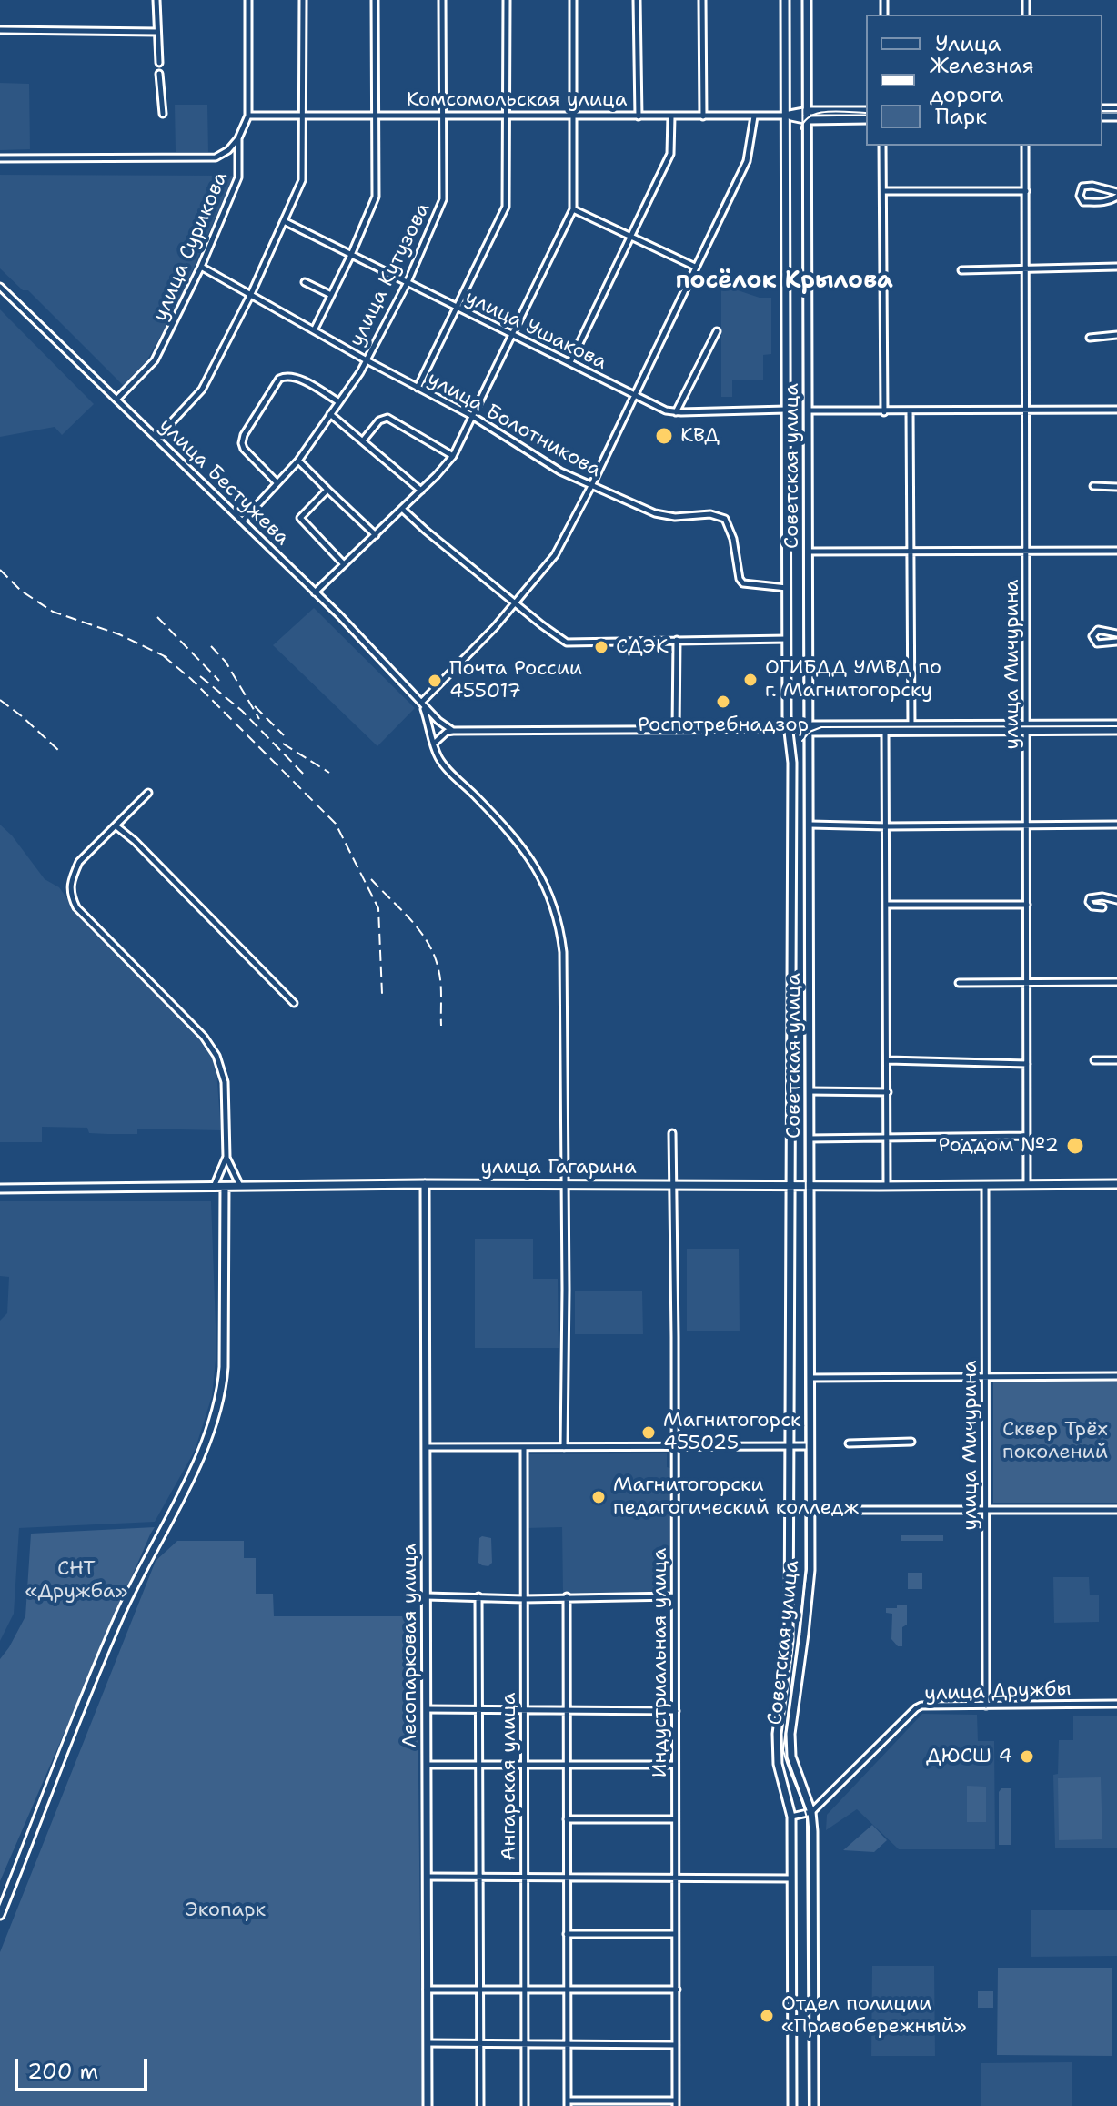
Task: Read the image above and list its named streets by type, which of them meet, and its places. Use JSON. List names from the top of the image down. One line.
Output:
{"streets":{"main road":["Комсомольская улица","Советская улица","улица Гагарина","Лесопарковая улица"],"street":["улица Сурикова","улица Кутузова","улица Ушакова","улица Болотникова","улица Бестужева","улица Мичурина","Индустриальная улица","улица Дружбы","Ангарская улица"]},"crossings":[["Комсомольская улица","улица Сурикова"],["Комсомольская улица","улица Кутузова"],["Комсомольская улица","Советская улица"],["улица Сурикова","улица Болотникова"],["улица Сурикова","улица Бестужева"],["улица Кутузова","улица Ушакова"],["улица Кутузова","улица Болотникова"],["улица Кутузова","улица Бестужева"],["улица Ушакова","Советская улица"],["улица Болотникова","Советская улица"],["Советская улица","улица Гагарина"],["Советская улица","улица Дружбы"],["улица Мичурина","улица Гагарина"],["улица Мичурина","улица Дружбы"],["улица Гагарина","Лесопарковая улица"],["улица Гагарина","Индустриальная улица"]],"districts":["посёлок Крылова"],"parks":["Сквер Трёх поколений","СНТ «Дружба»","Экопарк"],"places":["КВД","СДЭК","ОГИБДД УМВД по г. Магнитогорску","Почта России 455017","Роспотребнадзор","Роддом №2","Магнитогорск 455025","Магнитогорски педагогический колледж","ДЮСШ 4","Отдел полиции «Правобережный»"],"legend":["Улица","Железная дорога","Парк"],"scale_bar":"200 m"}
